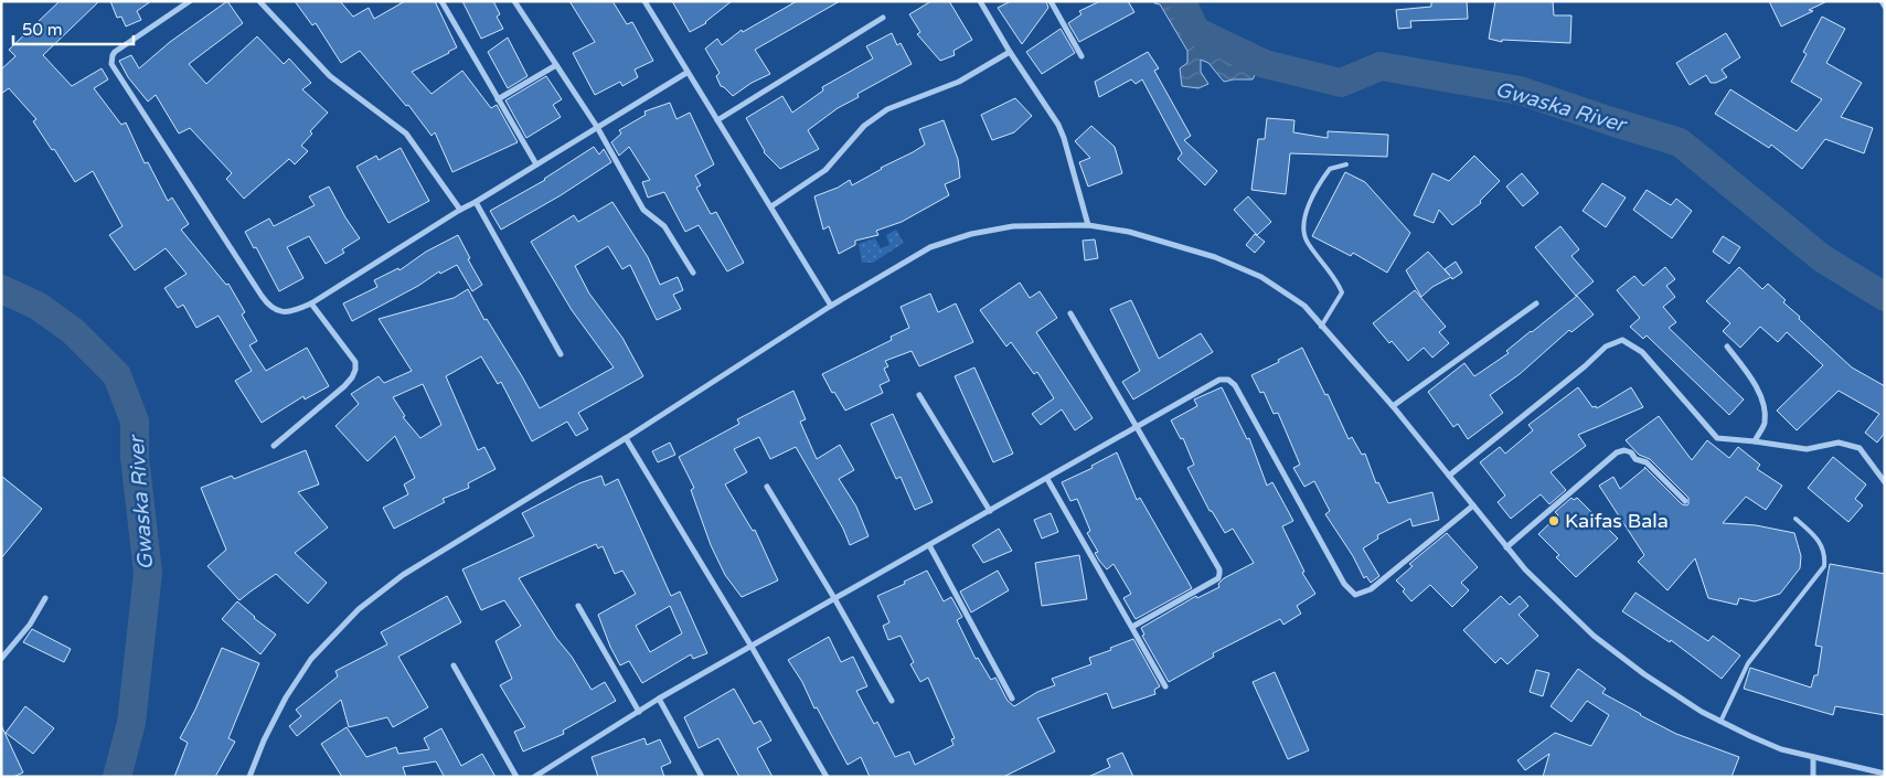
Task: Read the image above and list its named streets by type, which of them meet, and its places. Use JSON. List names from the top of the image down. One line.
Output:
{"water":["Gwaska River"],"places":["Kaifas Bala"],"scale_bar":"50 m"}
